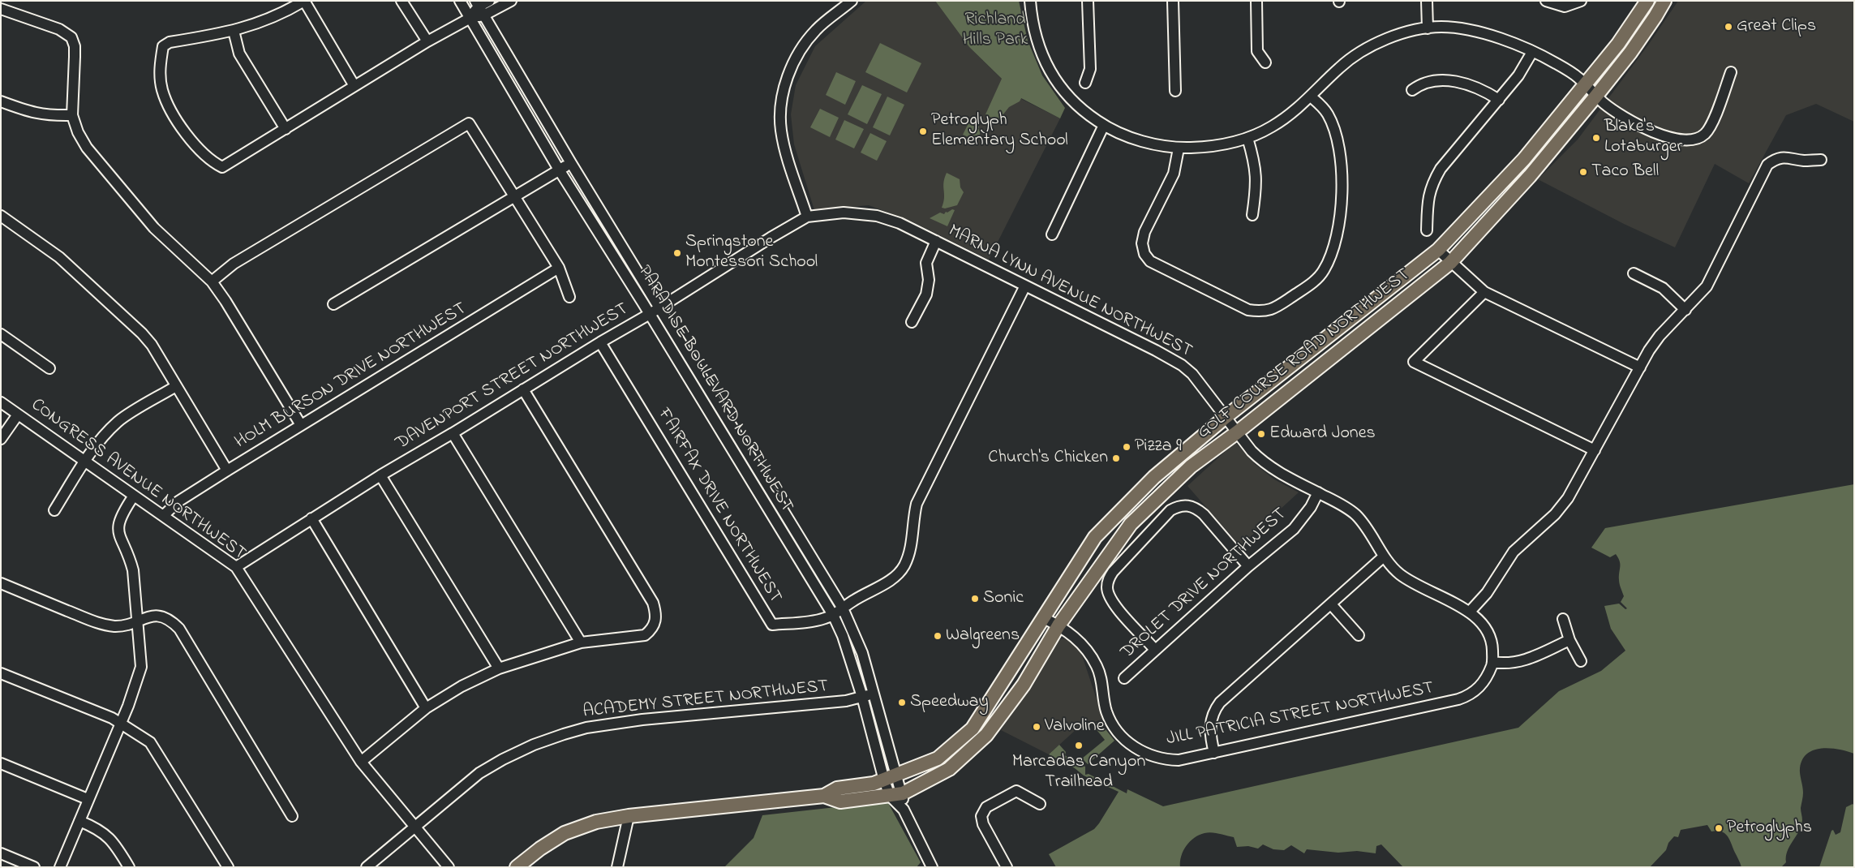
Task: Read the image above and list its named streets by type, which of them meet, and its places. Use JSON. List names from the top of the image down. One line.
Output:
{"streets":{"main road":["GOLF COURSE ROAD NORTHWEST"],"street":["MARNA LYNN AVENUE NORTHWEST","HOLM BURSON DRIVE NORTHWEST","DAVENPORT STREET NORTHWEST","PARADISE BOULEVARD NORTHWEST","CONGRESS AVENUE NORTHWEST","FAIRFAX DRIVE NORTHWEST","DROLET DRIVE NORTHWEST","ACADEMY STREET NORTHWEST","JILL PATRICIA STREET NORTHWEST"]},"crossings":[["MARNA LYNN AVENUE NORTHWEST","GOLF COURSE ROAD NORTHWEST"],["MARNA LYNN AVENUE NORTHWEST","DAVENPORT STREET NORTHWEST"],["MARNA LYNN AVENUE NORTHWEST","FAIRFAX DRIVE NORTHWEST"],["MARNA LYNN AVENUE NORTHWEST","DROLET DRIVE NORTHWEST"],["MARNA LYNN AVENUE NORTHWEST","JILL PATRICIA STREET NORTHWEST"],["GOLF COURSE ROAD NORTHWEST","PARADISE BOULEVARD NORTHWEST"],["GOLF COURSE ROAD NORTHWEST","JILL PATRICIA STREET NORTHWEST"],["HOLM BURSON DRIVE NORTHWEST","CONGRESS AVENUE NORTHWEST"],["DAVENPORT STREET NORTHWEST","PARADISE BOULEVARD NORTHWEST"],["DAVENPORT STREET NORTHWEST","CONGRESS AVENUE NORTHWEST"],["DAVENPORT STREET NORTHWEST","FAIRFAX DRIVE NORTHWEST"],["PARADISE BOULEVARD NORTHWEST","FAIRFAX DRIVE NORTHWEST"],["PARADISE BOULEVARD NORTHWEST","ACADEMY STREET NORTHWEST"],["CONGRESS AVENUE NORTHWEST","ACADEMY STREET NORTHWEST"]],"parks":["Richland Hills Park"],"places":["Great Clips","Petroglyph Elementary School","Blake's Lotaburger","Taco Bell","Springstone Montessori School","Edward Jones","Pizza 9","Church's Chicken","Sonic","Walgreens","Speedway","Valvoline","Marcadas Canyon Trailhead","Petroglyphs"]}
